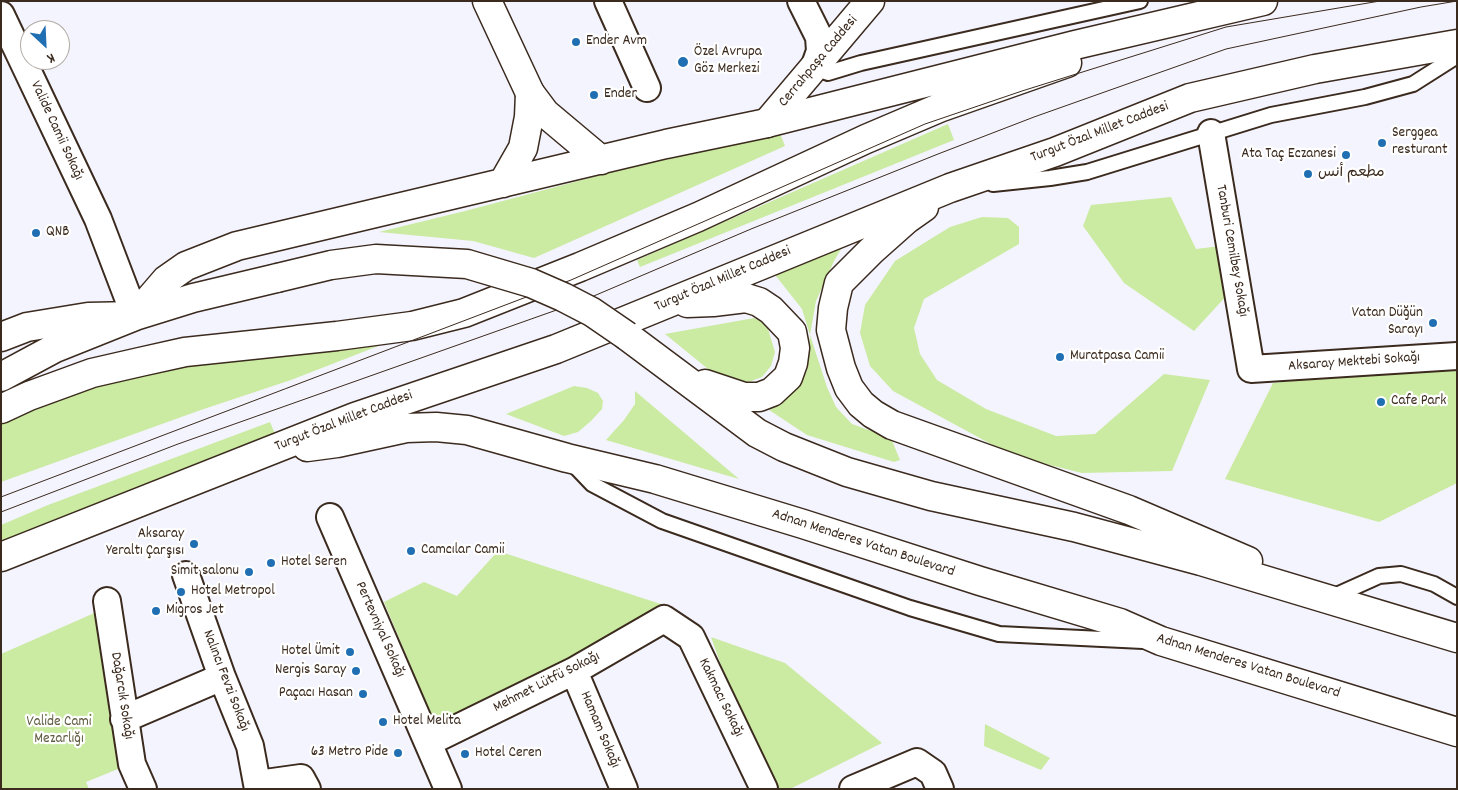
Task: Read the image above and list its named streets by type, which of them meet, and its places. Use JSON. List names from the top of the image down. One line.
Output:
{"streets":{"main road":["Cerrahpașa Caddesi","Turgut Özal Millet Caddesi","Adnan Menderes Vatan Boulevard"],"street":["Valide Camii Sokağı","Tanburi Cemilbey Sokağı","Aksaray Mektebi Sokağı","Pertevniyal Sokağı","Nalıncı Fevzi Sokağı","Mehmet Lütfü Sokağı","Dağarcık Sokağı","Kakmacı Sokağı","Hamam Sokağı"]},"crossings":[["Turgut Özal Millet Caddesi","Adnan Menderes Vatan Boulevard"],["Tanburi Cemilbey Sokağı","Aksaray Mektebi Sokağı"],["Pertevniyal Sokağı","Mehmet Lütfü Sokağı"],["Mehmet Lütfü Sokağı","Kakmacı Sokağı"],["Mehmet Lütfü Sokağı","Hamam Sokağı"]],"parks":["Valide Cami Mezarlığı"],"places":["Ender Avm","Özel Avrupa Göz Merkezi","Ender","Serggea resturant","Ata Taç Eczanesi","مطعم أنس","QNB","Vatan Düğün Sarayı","Muratpasa Camii","Cafe Park","Aksaray Yeraltı Çarşısı","Camcılar Camii","Hotel Seren","Simit salonu","Hotel Metropol","Migros Jet","Hotel Ümit","Nergis Saray","Paçacı Hasan","Hotel Melita","63 Metro Pide","Hotel Ceren"],"north":"bottom right"}
